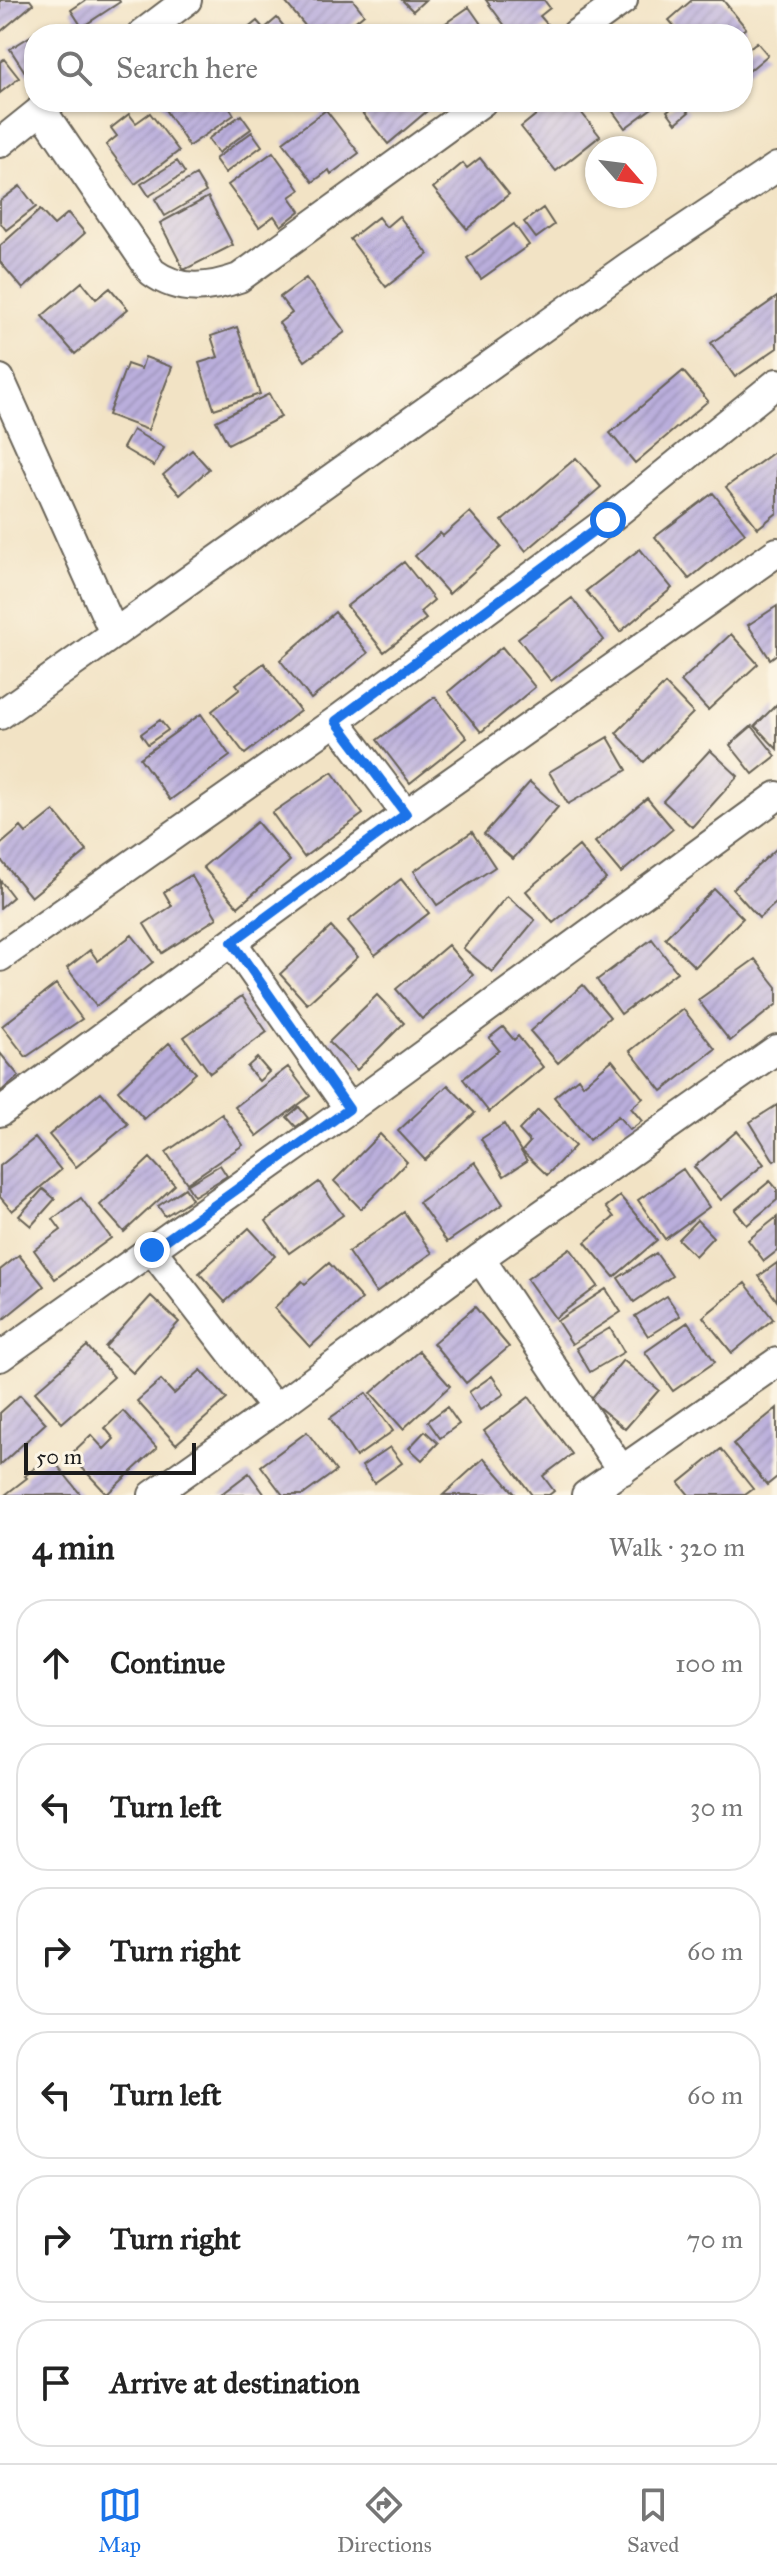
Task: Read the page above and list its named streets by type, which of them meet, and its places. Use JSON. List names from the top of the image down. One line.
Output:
{"scale_bar":"50 m","north":"bottom right","page":{"search":"Search here","scale":"50 m","heading":["4 min","Walk · 320 m"],"list":[["Continue","100 m"],["Turn left","30 m"],["Turn right","60 m"],["Turn left","60 m"],["Turn right","70 m"],"Arrive at destination"],"nav":["Map","Directions","Saved"]}}
